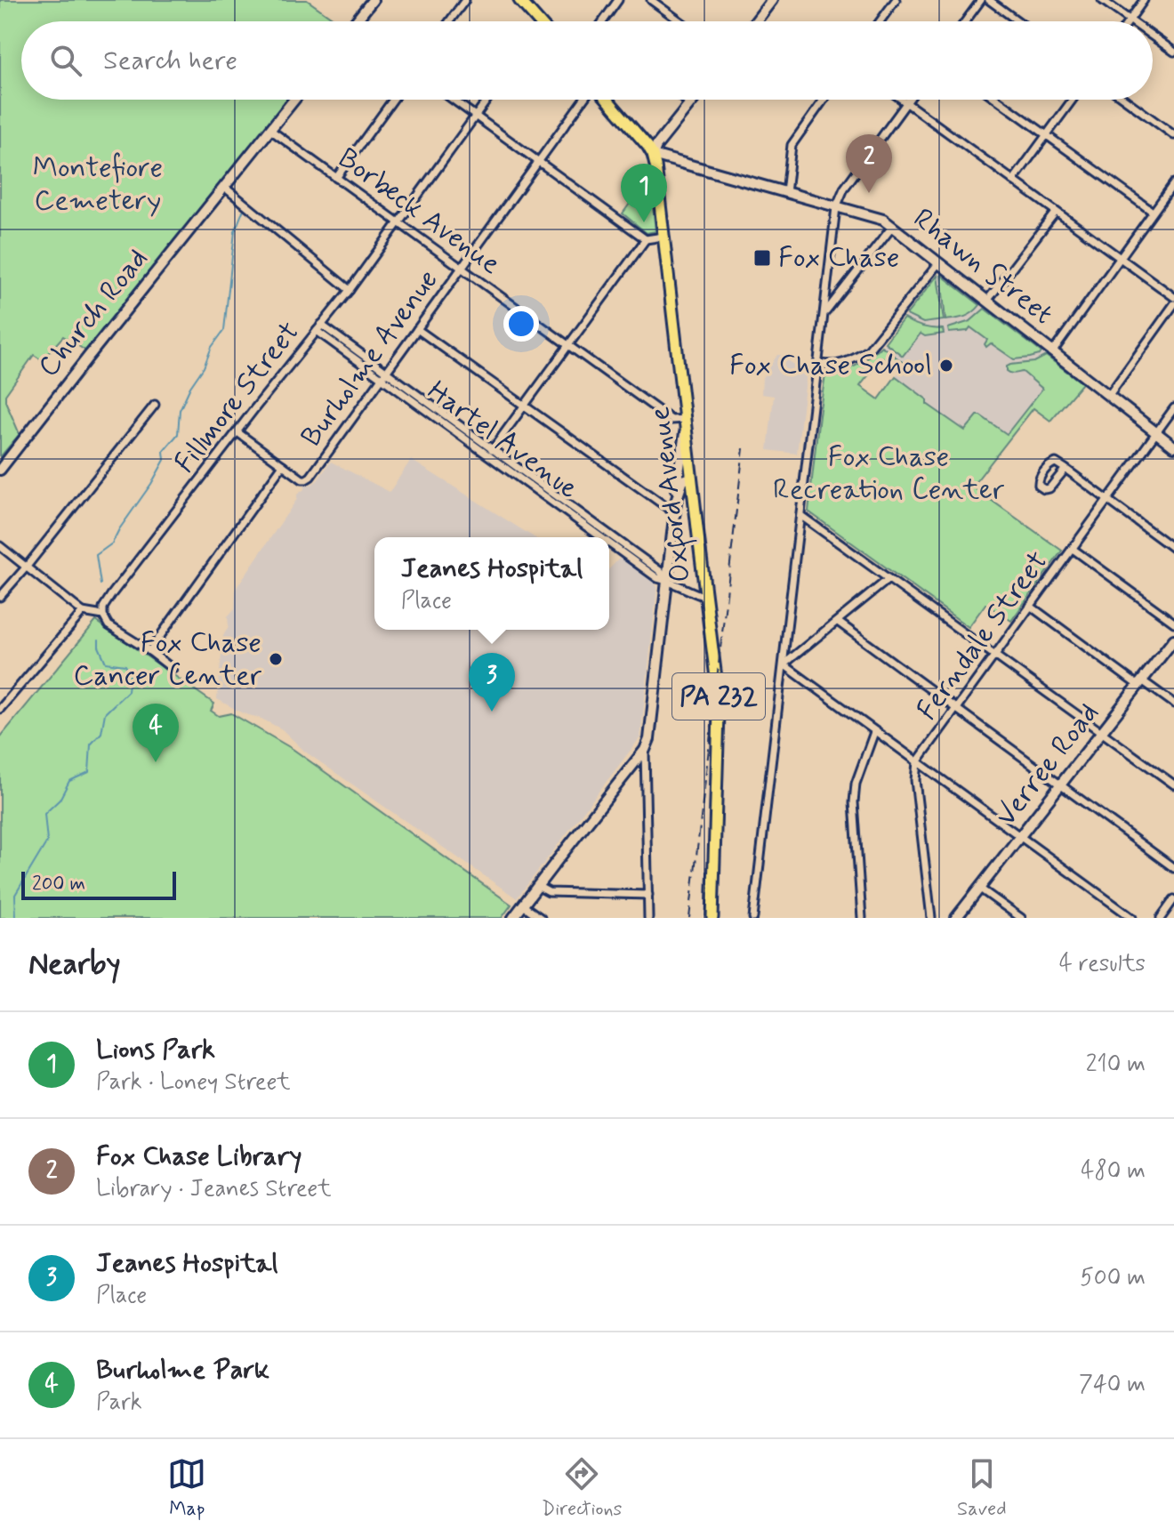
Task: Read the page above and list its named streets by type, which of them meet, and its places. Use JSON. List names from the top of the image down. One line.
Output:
{"streets":{"main road":["Rhawn Street","Church Road","Oxford Avenue","PA 232","Verree Road"],"street":["Borbeck Avenue","Burholme Avenue","Fillmore Street","Hartel Avenue","Ferndale Street"]},"crossings":[["Borbeck Avenue","Church Road"],["Borbeck Avenue","Burholme Avenue"],["Borbeck Avenue","Fillmore Street"],["Borbeck Avenue","Oxford Avenue"],["Rhawn Street","Oxford Avenue"],["Rhawn Street","Ferndale Street"],["Burholme Avenue","Hartel Avenue"],["Fillmore Street","Hartel Avenue"],["Hartel Avenue","Oxford Avenue"]],"parks":["Montefiore Cemetery","Fox Chase Recreation Center"],"places":{"transit":["Fox Chase"],"other":["Fox Chase School","Fox Chase Cancer Center"]},"scale_bar":"200 m","page":{"search":"Search here","pins":["2","1","3","4"],"popup":["Jeanes Hospital","Place"],"scale":"200 m","heading":["Nearby","4 results"],"list":[{"mark":"1","name":"Lions Park","note":"Park · Loney Street","value":"210 m"},{"mark":"2","name":"Fox Chase Library","note":"Library · Jeanes Street","value":"480 m"},{"mark":"3","name":"Jeanes Hospital","note":"Place","value":"500 m"},{"mark":"4","name":"Burholme Park","note":"Park","value":"740 m"}],"nav":["Map","Directions","Saved"]}}
